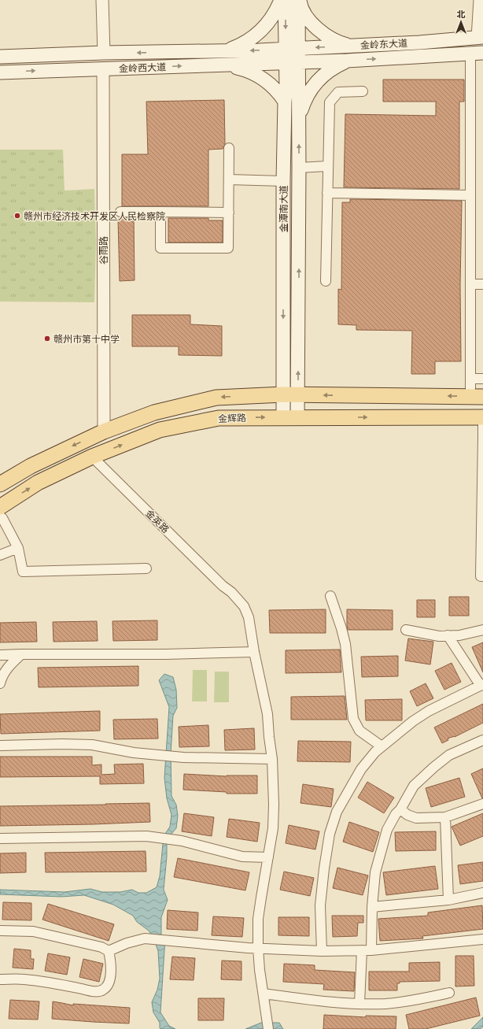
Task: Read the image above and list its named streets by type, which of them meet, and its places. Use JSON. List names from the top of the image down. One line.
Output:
{"streets":{"main road":["金岭东大道","金岭西大道","金潭南大道","金辉路"],"street":["谷雨路","金英路"]},"crossings":[["金岭东大道","金岭西大道"],["金岭东大道","金潭南大道"],["金岭西大道","金潭南大道"],["金岭西大道","谷雨路"],["金潭南大道","金辉路"],["金辉路","金英路"]],"places":["赣州市经济技术开发区人民检察院","赣州市第十中学"],"north":"top"}
